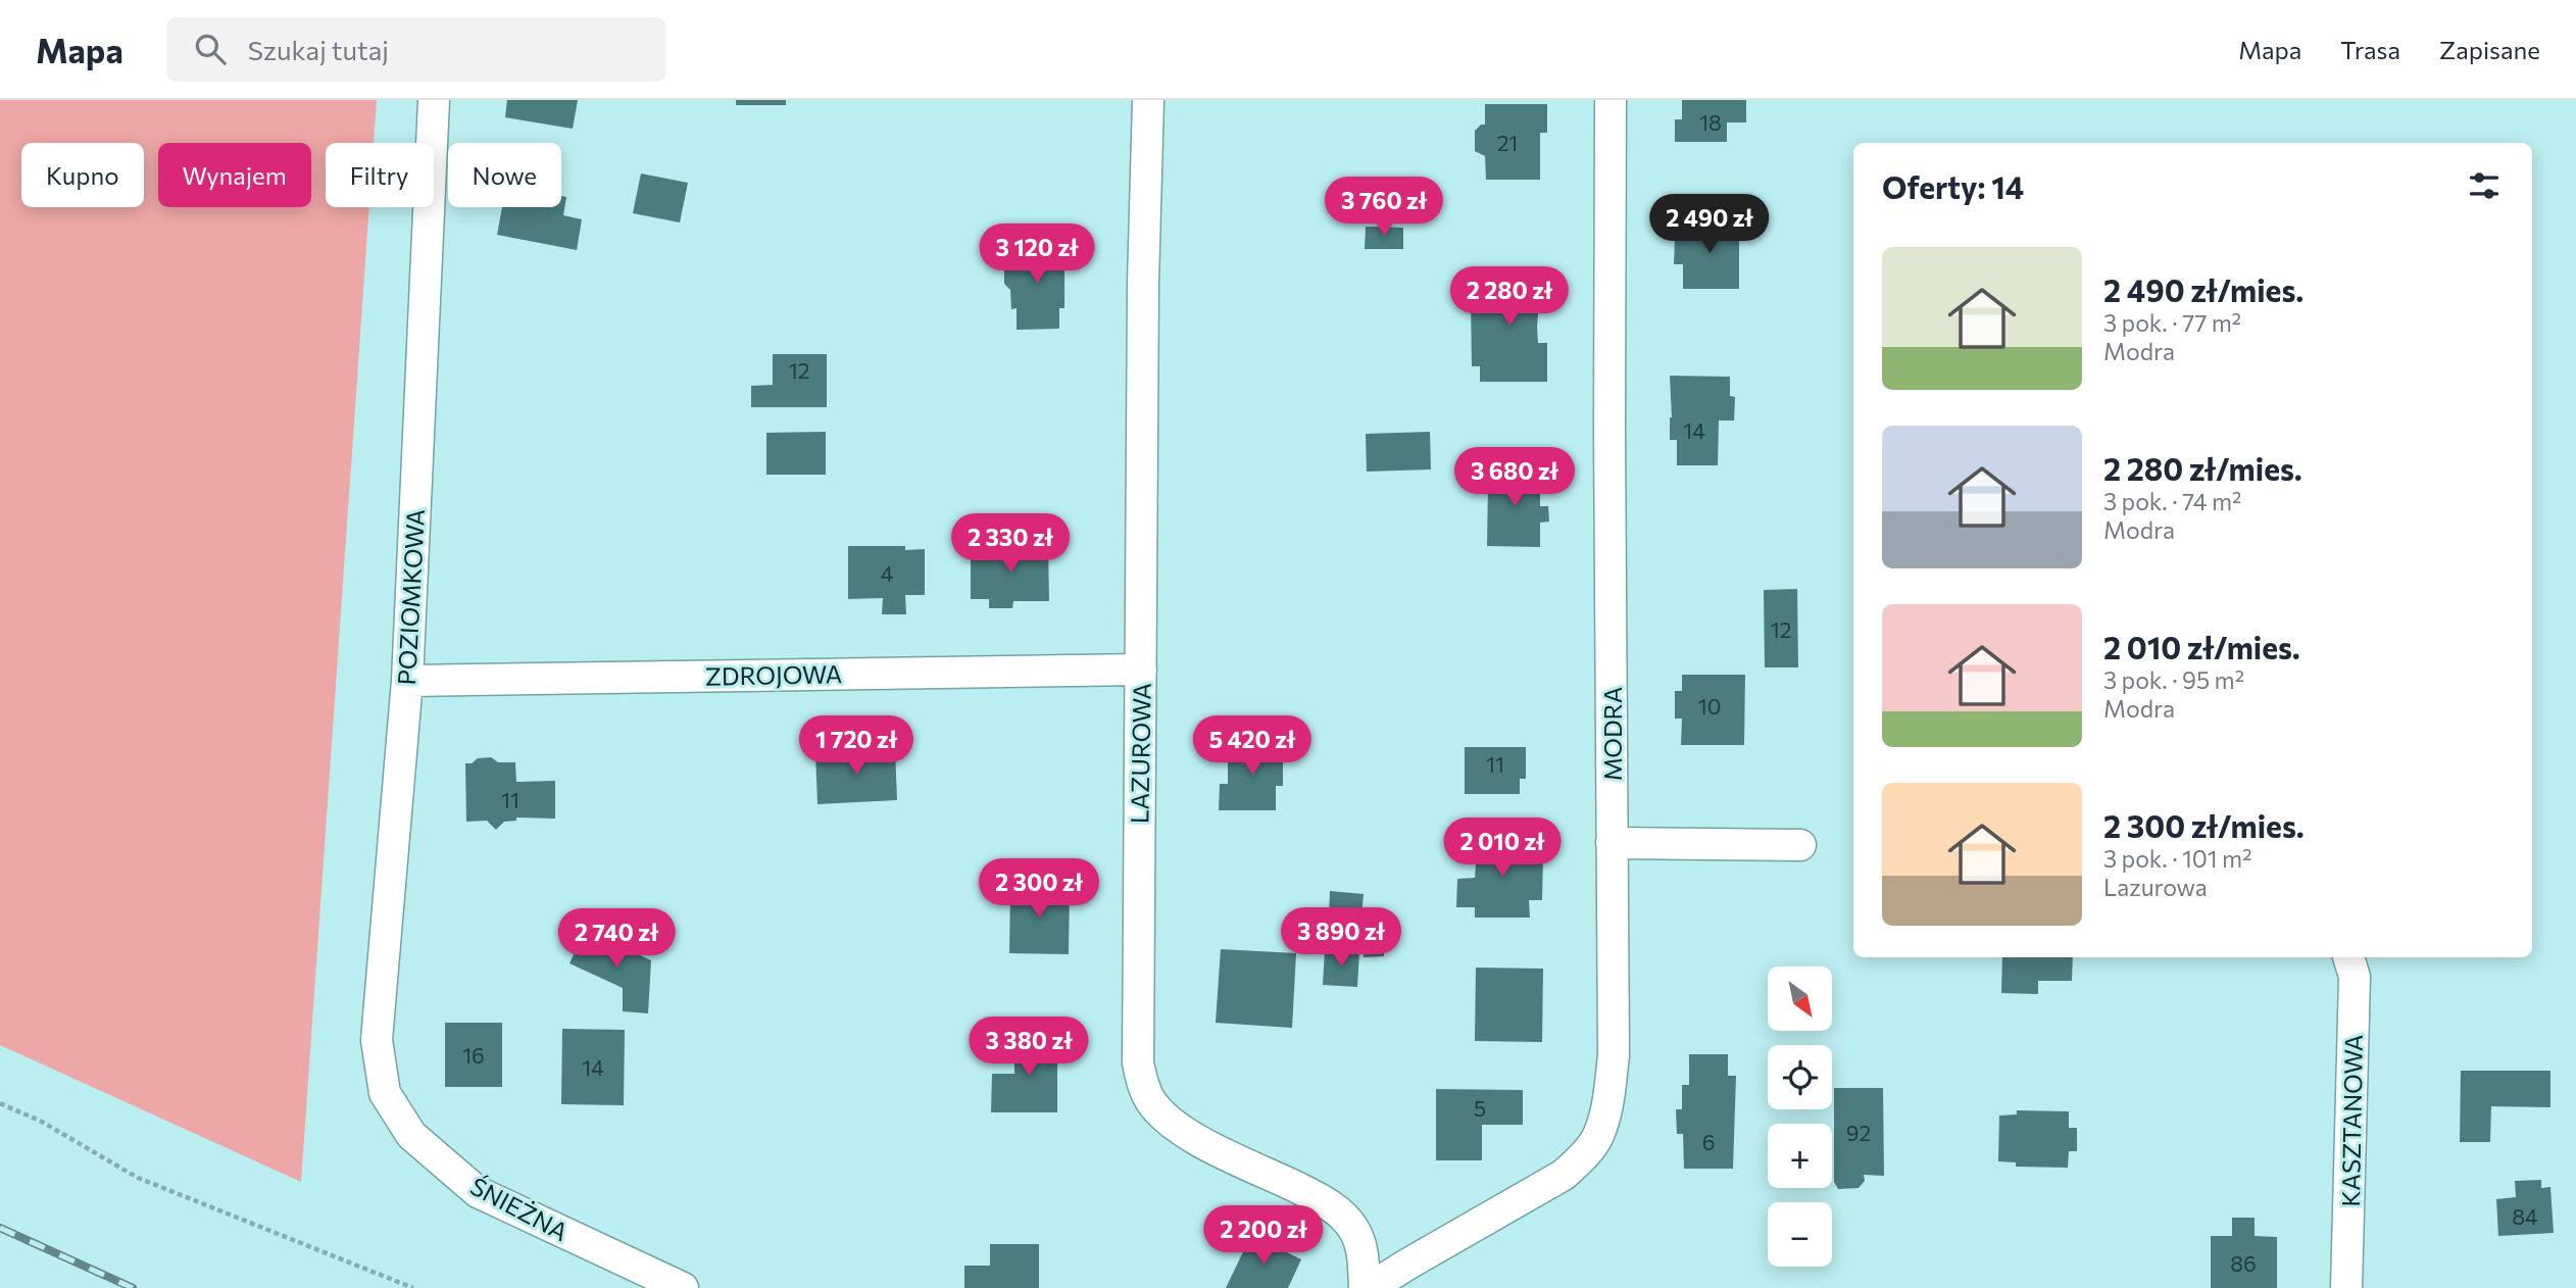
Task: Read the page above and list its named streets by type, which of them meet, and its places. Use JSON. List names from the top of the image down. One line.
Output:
{"streets":{"street":["POZIOMKOWA","ZDROJOWA","MODRA","LAZUROWA","KASZTANOWA","ŚNIEŻNA"]},"crossings":[["POZIOMKOWA","ZDROJOWA"],["POZIOMKOWA","ŚNIEŻNA"],["ZDROJOWA","LAZUROWA"]],"house_numbers":["18","21","12","14","4","12","10","11","11","16","14","5","92","6","84","86"],"north":"bottom right","page":{"header":"Mapa","search":"Szukaj tutaj","nav":["Mapa","Trasa","Zapisane"],"chip":["Kupno","Wynajem","Filtry","Nowe"],"heading":"Oferty: 14","price":["3 760 zł","2 490 zł","3 120 zł","2 280 zł","3 680 zł","2 330 zł","1 720 zł","5 420 zł","2 010 zł","2 300 zł","3 890 zł","2 740 zł","3 380 zł","2 200 zł"],"list":[{"name":"2 490 zł/mies.","note":"3 pok. · 77 m² · Modra"},{"name":"2 280 zł/mies.","note":"3 pok. · 74 m² · Modra"},{"name":"2 010 zł/mies.","note":"3 pok. · 95 m² · Modra"},{"name":"2 300 zł/mies.","note":"3 pok. · 101 m² · Lazurowa"}],"map_buttons":["+","−"]}}
